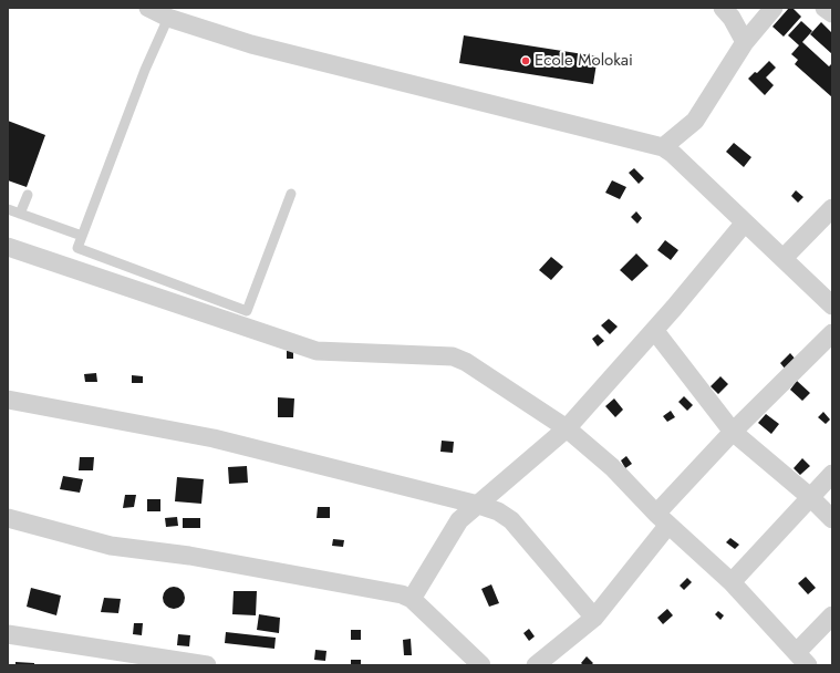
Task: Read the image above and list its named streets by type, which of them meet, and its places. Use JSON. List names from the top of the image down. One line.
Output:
{"places":["Ecole Molokai"]}
